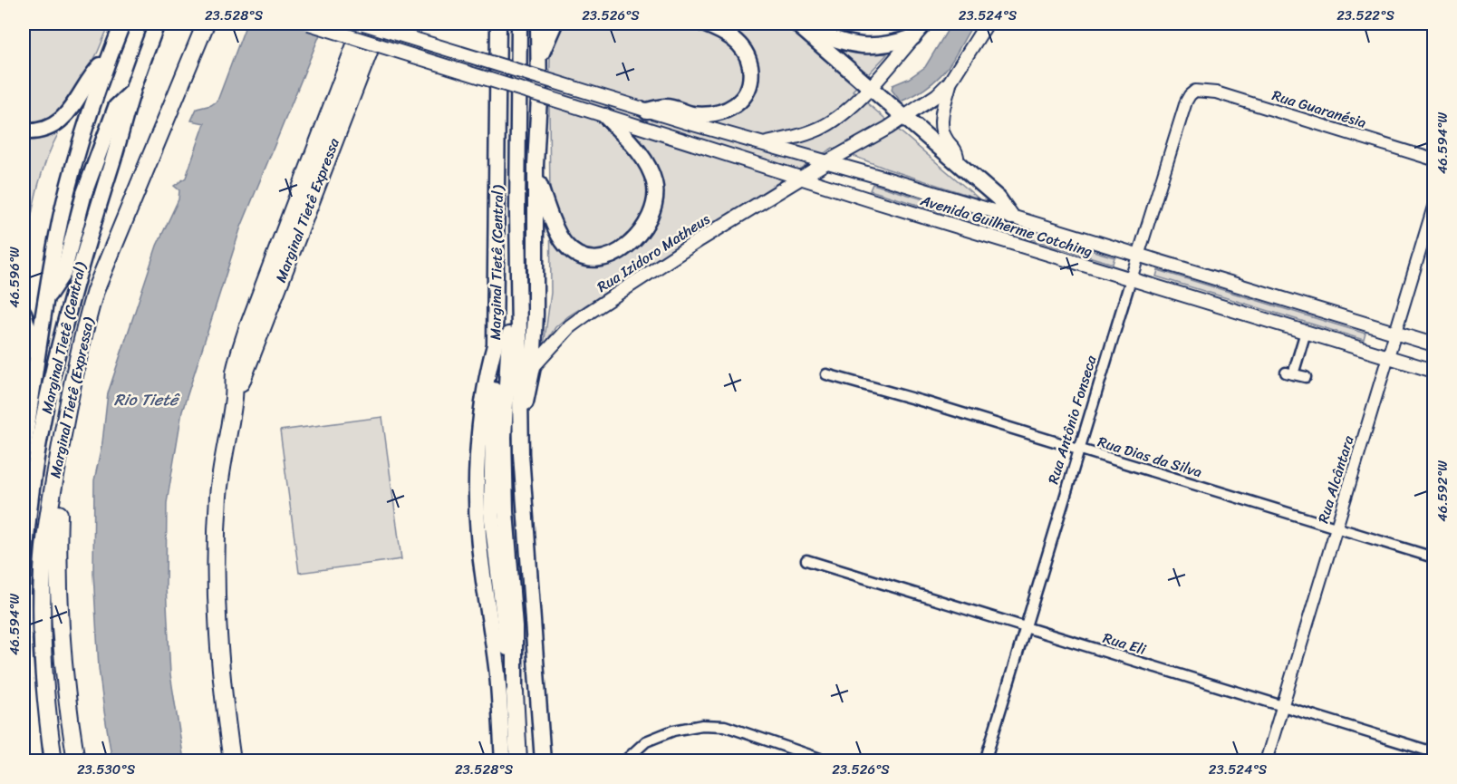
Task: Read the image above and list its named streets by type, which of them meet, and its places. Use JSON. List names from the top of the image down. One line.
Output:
{"streets":{"highway":["Marginal Tietê Expressa","Marginal Tietê (Central)","Marginal Tietê (Expressa)"],"main road":["Avenida Guilherme Cotching","Rua Izidoro Matheus"],"street":["Rua Guaranésia","Rua Antônio Fonseca","Rua Dias da Silva","Rua Alcântara","Rua Eli"]},"crossings":[["Rua Guaranésia","Rua Antônio Fonseca"],["Avenida Guilherme Cotching","Rua Izidoro Matheus"],["Avenida Guilherme Cotching","Rua Antônio Fonseca"],["Avenida Guilherme Cotching","Rua Alcântara"],["Rua Antônio Fonseca","Rua Dias da Silva"],["Rua Antônio Fonseca","Rua Eli"],["Rua Dias da Silva","Rua Alcântara"],["Rua Alcântara","Rua Eli"]],"water":["Rio Tietê"],"coordinates":["23.528°S","23.526°S","23.524°S","23.522°S","46.594°W","46.596°W","46.592°W","23.530°S"]}
